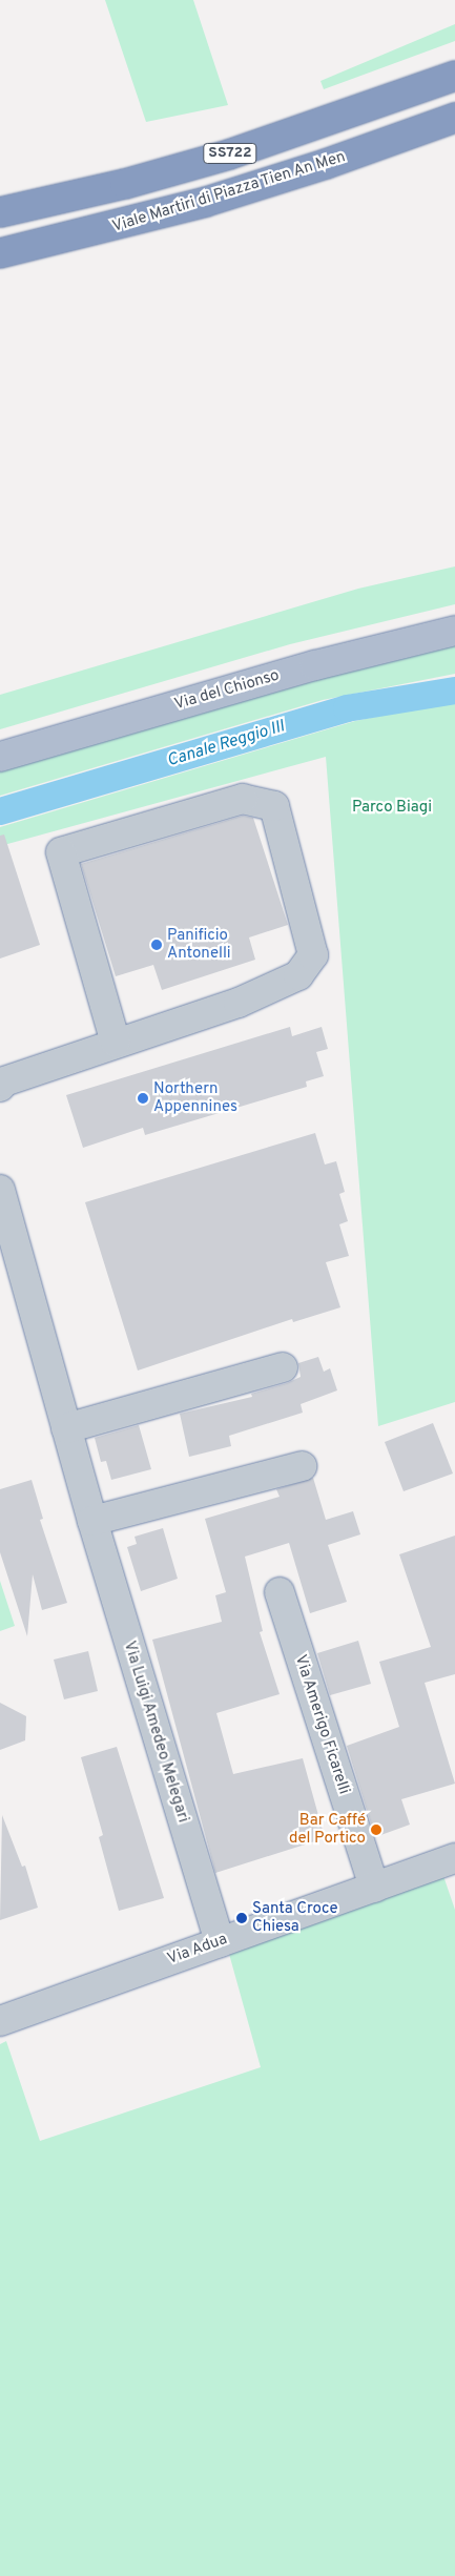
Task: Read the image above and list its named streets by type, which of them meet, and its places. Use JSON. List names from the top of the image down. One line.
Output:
{"streets":{"highway":["SS722","Viale Martiri di Piazza Tien An Men"],"main road":["Via del Chionso"],"street":["Via Amerigo Ficarelli","Via Luigi Amedeo Melegari","Via Adua"]},"crossings":[["Via Amerigo Ficarelli","Via Adua"],["Via Luigi Amedeo Melegari","Via Adua"]],"water":["Canale Reggio III"],"parks":["Parco Biagi"],"places":["Panificio Antonelli","Northern Appennines","Bar Caffé del Portico","Santa Croce Chiesa"]}
